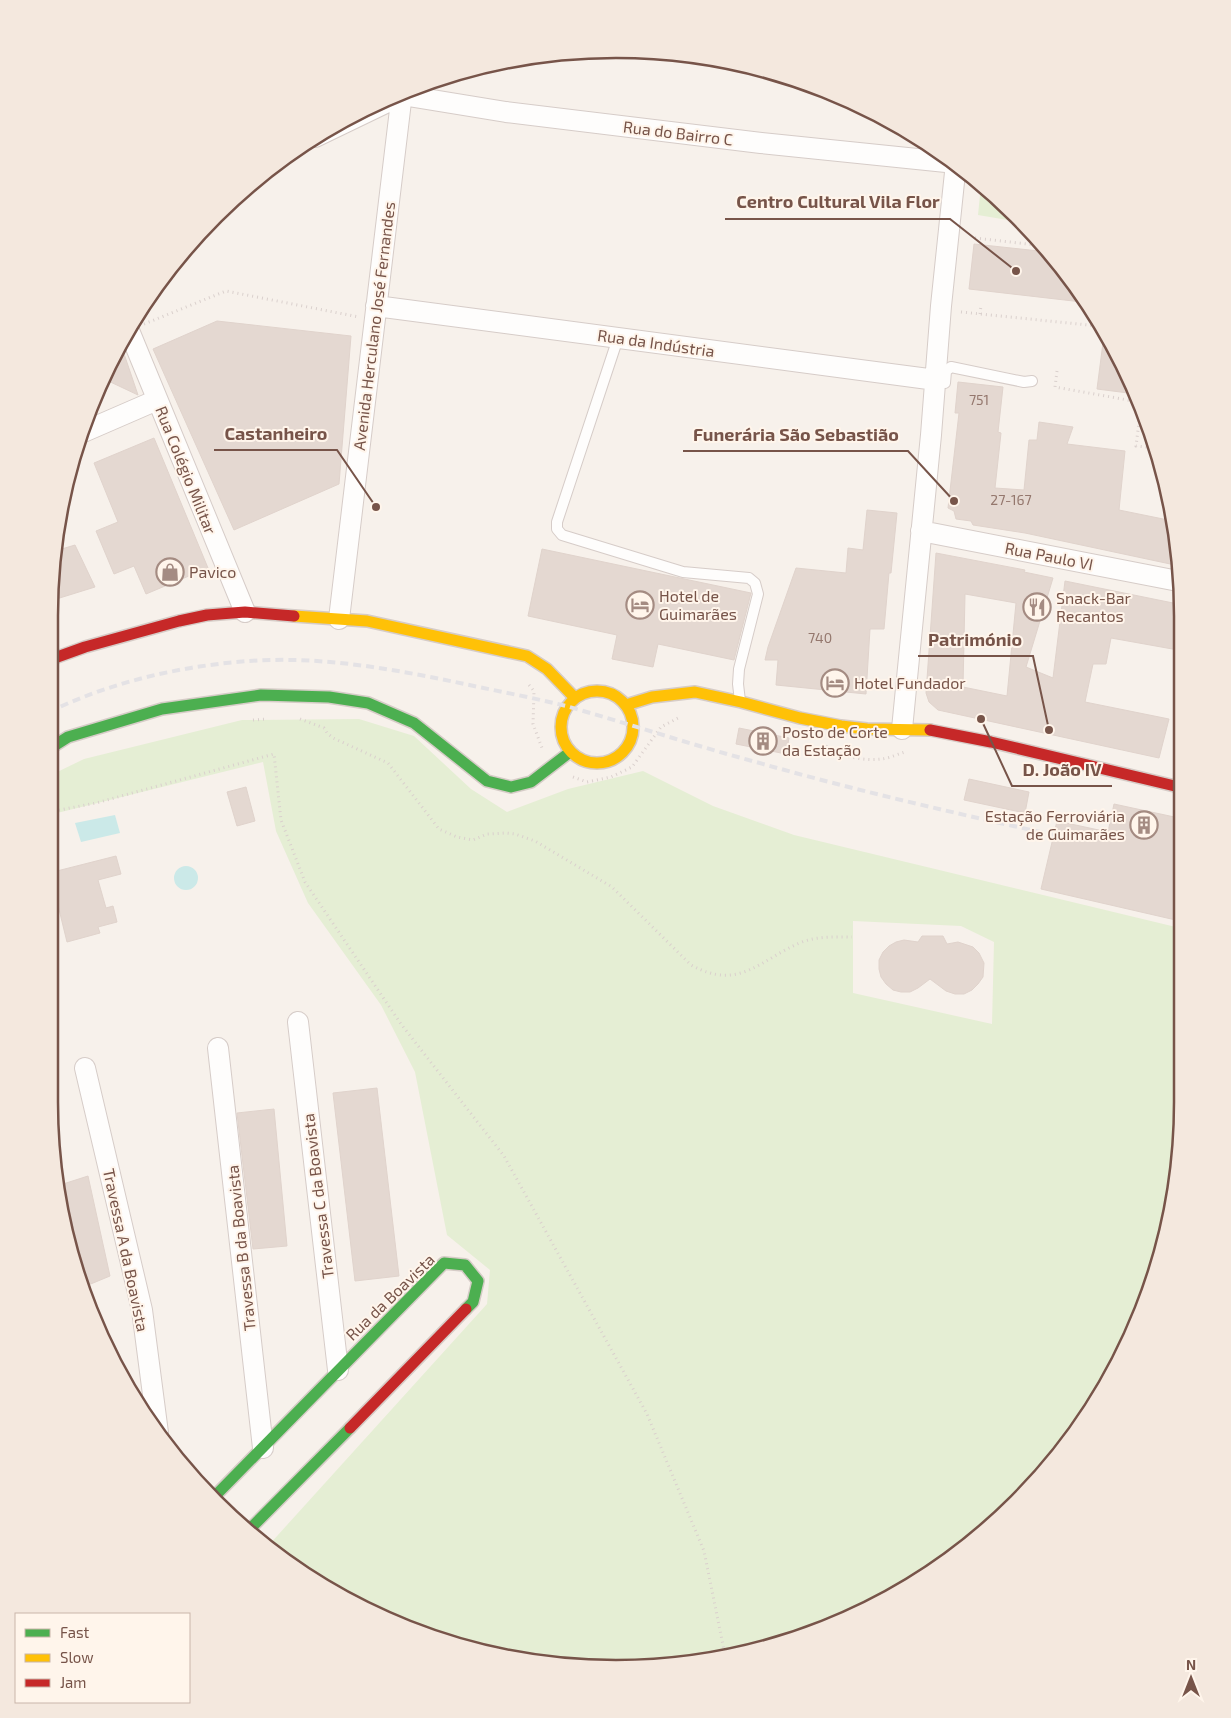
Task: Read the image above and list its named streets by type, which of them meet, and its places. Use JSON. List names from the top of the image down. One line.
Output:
{"streets":{"street":["Rua do Bairro C","Avenida Herculano José Fernandes","Rua da Indústria","Rua Colégio Militar","Rua Paulo VI","Travessa C da Boavista","Travessa B da Boavista","Travessa A da Boavista","Rua da Boavista"]},"crossings":[["Avenida Herculano José Fernandes","Rua da Indústria"],["Travessa C da Boavista","Rua da Boavista"],["Travessa B da Boavista","Rua da Boavista"]],"places":{"other":["Centro Cultural Vila Flor","Funerária São Sebastião","Castanheiro","D. João IV","Património"],"shop":["Pavico"],"hotel":["Hotel de Guimarães","Hotel Fundador"],"restaurant":["Snack-Bar Recantos"],"building":["Posto de Corte da Estação","Estação Ferroviária de Guimarães"]},"house_numbers":["751","27-167","740"],"legend":["Fast","Slow","Jam"],"north":"top"}
